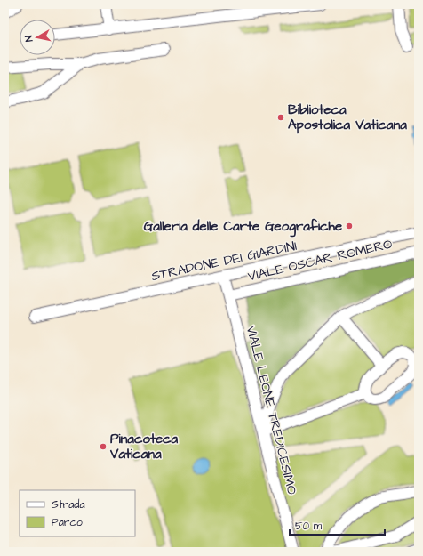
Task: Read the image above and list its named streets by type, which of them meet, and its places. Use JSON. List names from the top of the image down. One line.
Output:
{"streets":{"street":["VIALE OSCAR ROMERO","STRADONE DEI GIARDINI","VIALE LEONE TREDICESIMO"]},"crossings":[["VIALE OSCAR ROMERO","VIALE LEONE TREDICESIMO"],["STRADONE DEI GIARDINI","VIALE LEONE TREDICESIMO"]],"places":["Biblioteca Apostolica Vaticana","Galleria delle Carte Geografiche","Pinacoteca Vaticana"],"legend":["Strada","Parco"],"scale_bar":"50 m","north":"left"}
